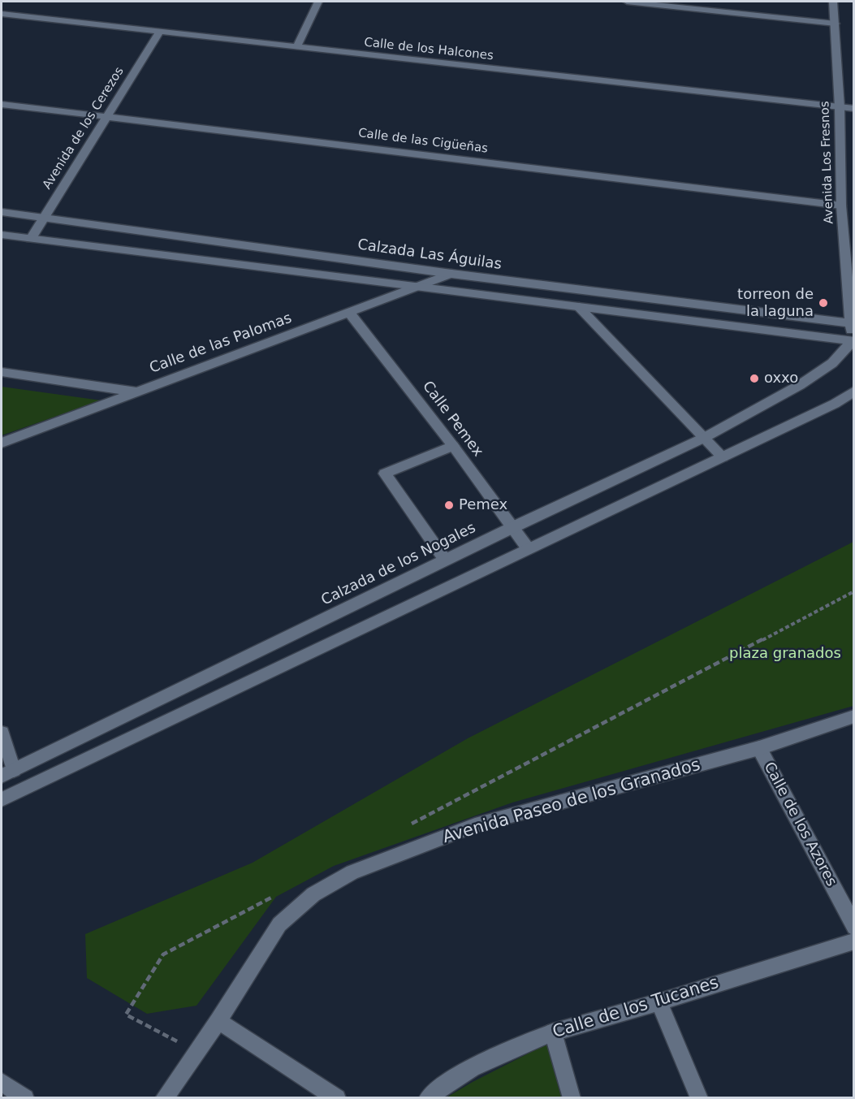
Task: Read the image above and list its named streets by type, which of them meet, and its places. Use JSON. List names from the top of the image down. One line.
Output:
{"streets":{"street":["Calle de los Halcones","Avenida de los Cerezos","Calle de las Cigüeñas","Avenida Los Fresnos","Calzada Las Águilas","Calle de las Palomas","Calle Pemex","Calzada de los Nogales","Avenida Paseo de los Granados","Calle de los Azores","Calle de los Tucanes"]},"crossings":[["Calle de los Halcones","Avenida de los Cerezos"],["Calle de los Halcones","Avenida Los Fresnos"],["Avenida de los Cerezos","Calle de las Cigüeñas"],["Avenida de los Cerezos","Calzada Las Águilas"],["Calle de las Cigüeñas","Avenida Los Fresnos"],["Avenida Los Fresnos","Calzada Las Águilas"],["Avenida Los Fresnos","Calzada de los Nogales"],["Calzada Las Águilas","Calle de las Palomas"],["Calle de las Palomas","Calle Pemex"],["Calle Pemex","Calzada de los Nogales"],["Avenida Paseo de los Granados","Calle de los Azores"]],"parks":["plaza granados"],"places":["torreon de la laguna","oxxo","Pemex"]}
